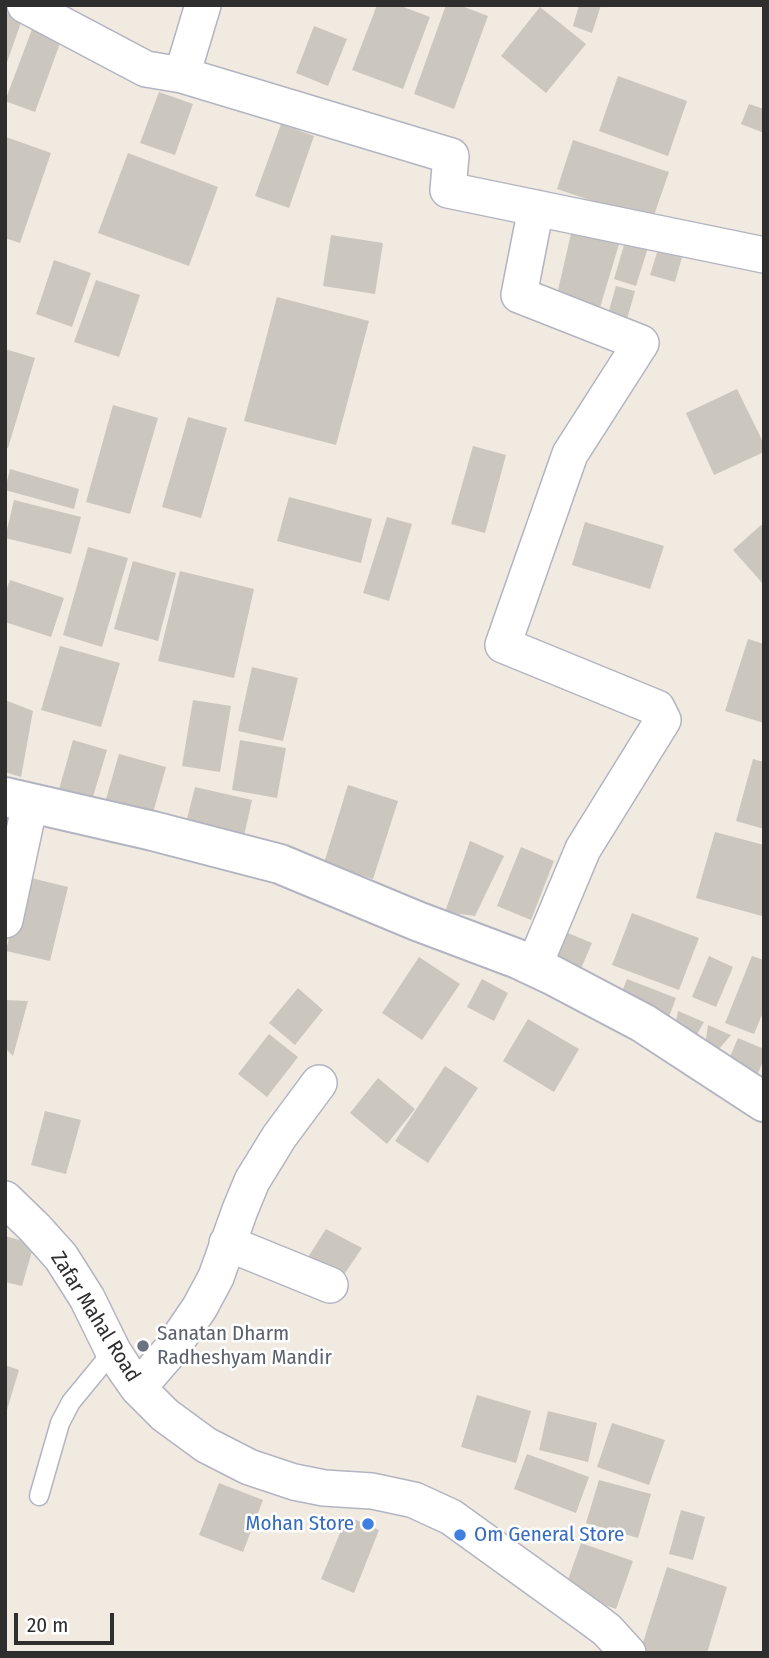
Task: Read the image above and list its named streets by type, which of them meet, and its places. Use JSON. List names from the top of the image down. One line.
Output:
{"streets":{"street":["Zafar Mahal Road"]},"places":["Sanatan Dharm Radheshyam Mandir","Mohan Store","Om General Store"],"scale_bar":"20 m"}
